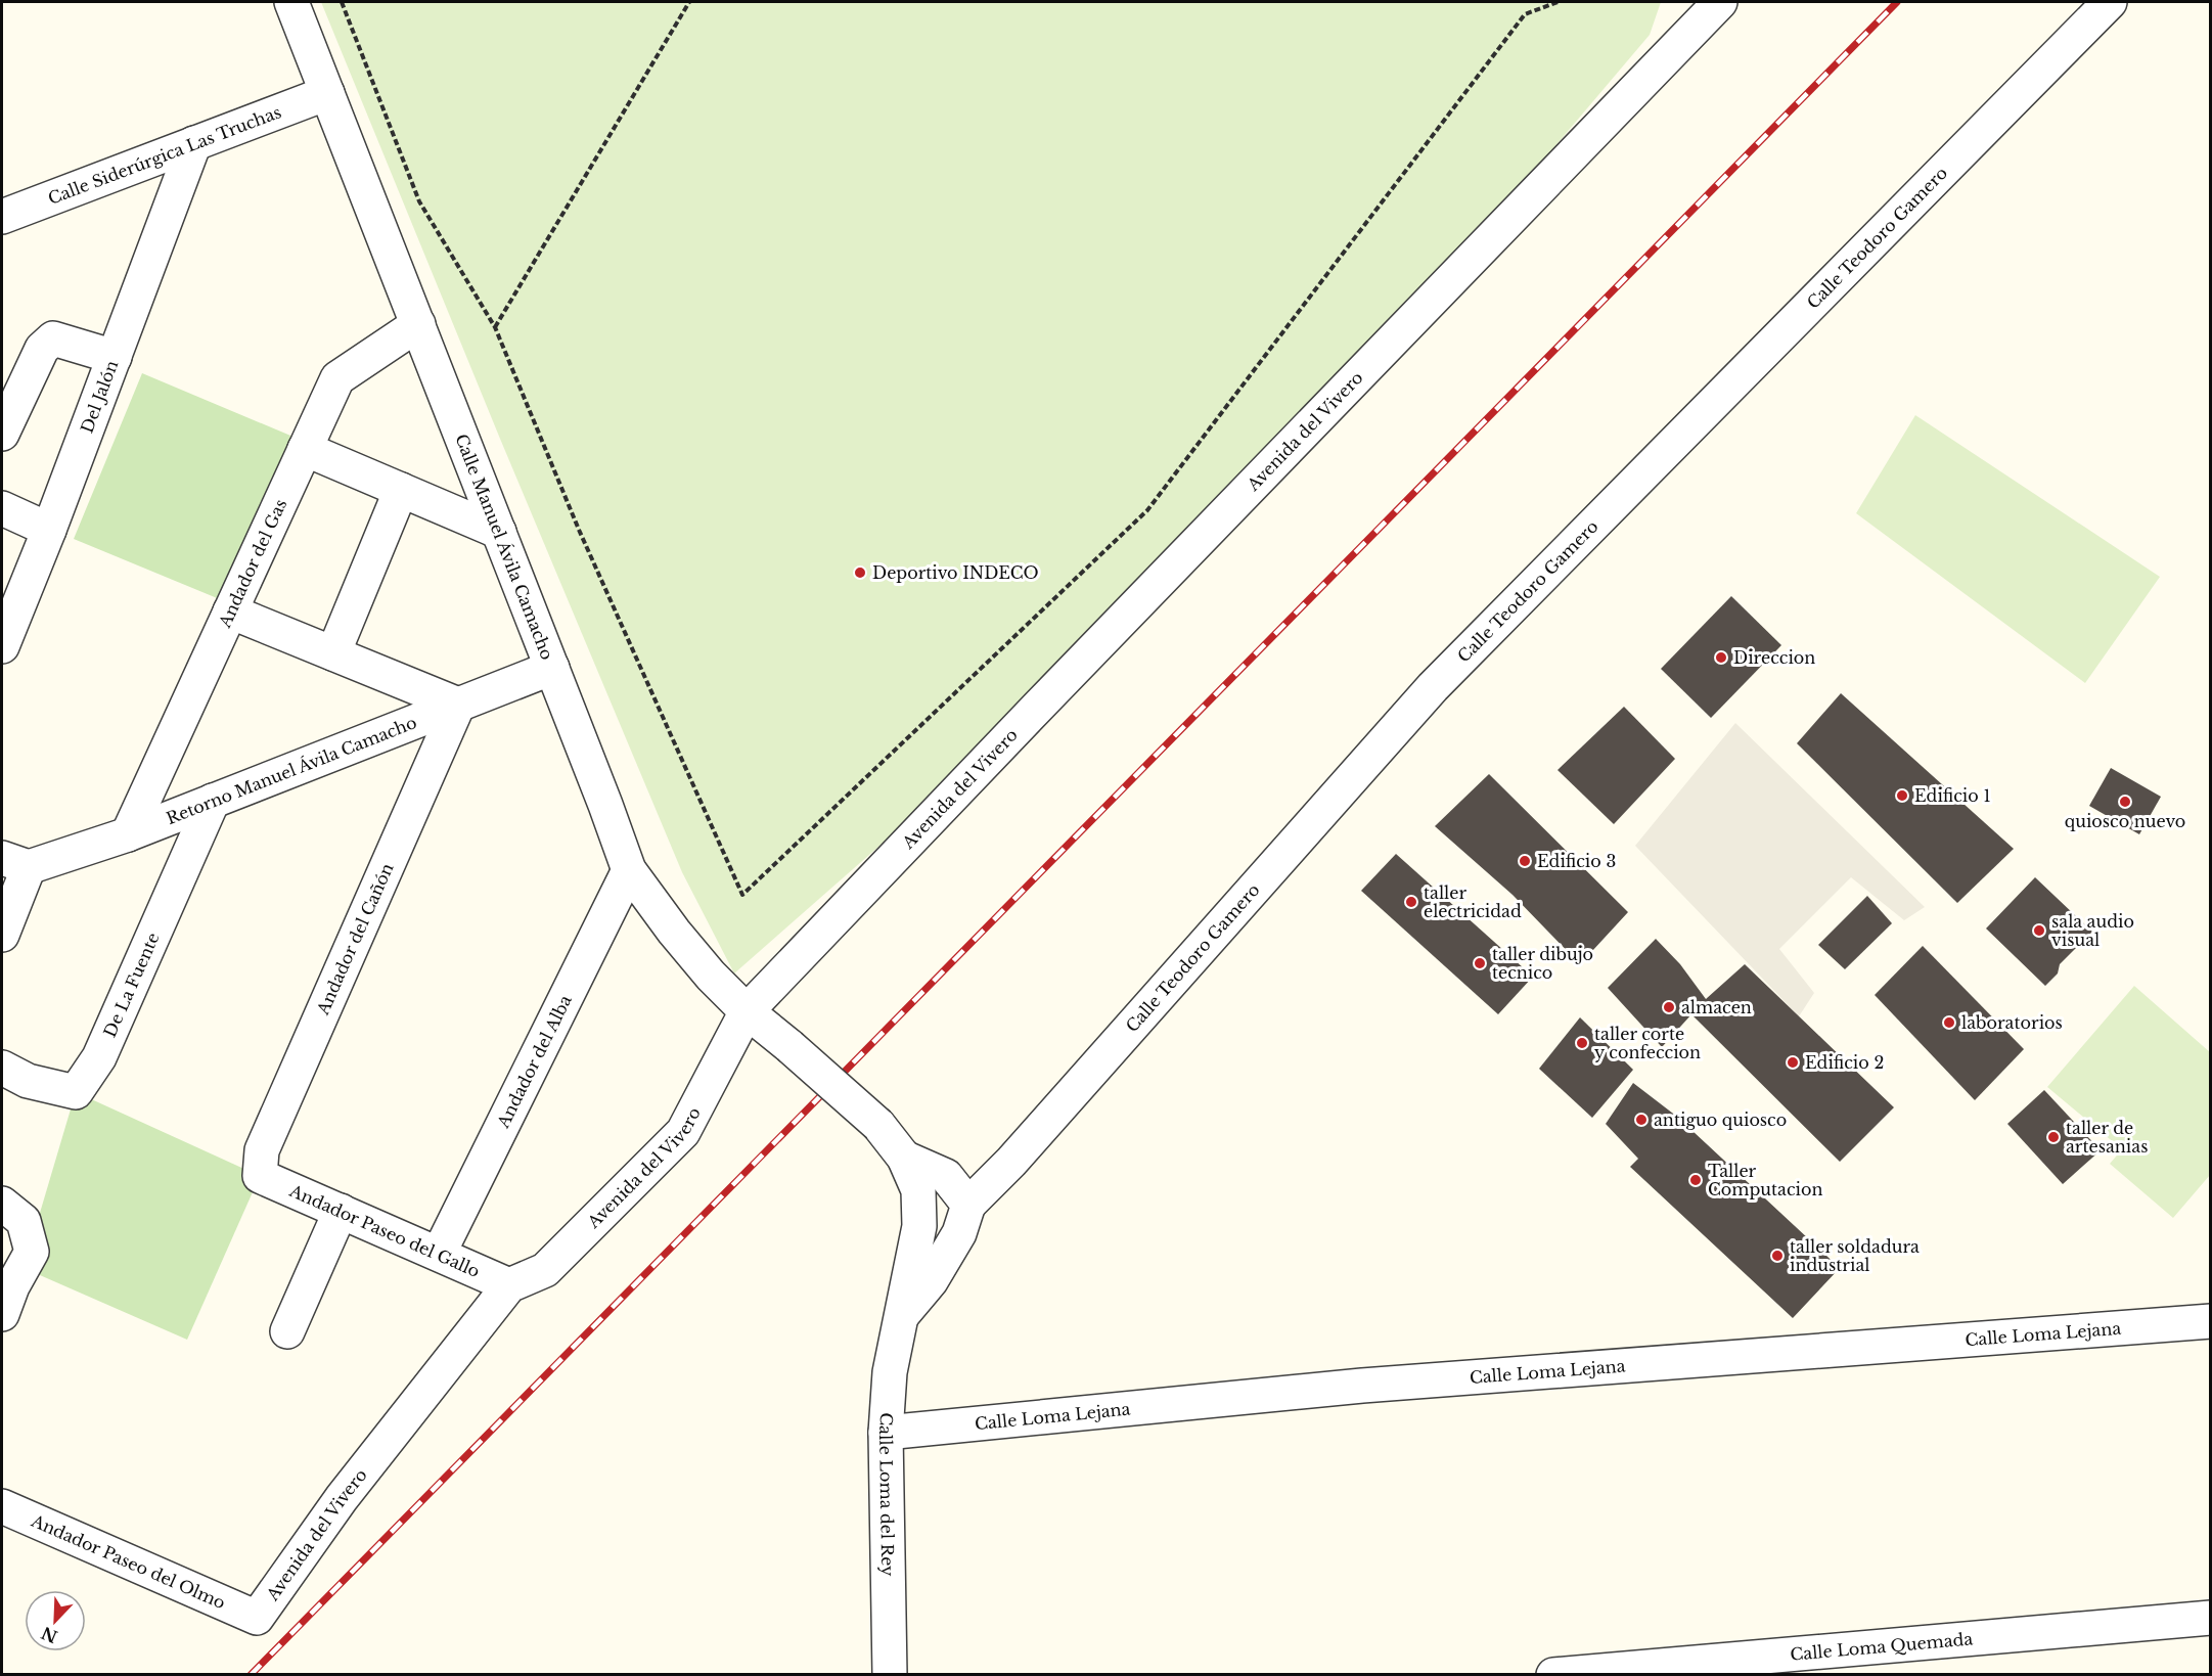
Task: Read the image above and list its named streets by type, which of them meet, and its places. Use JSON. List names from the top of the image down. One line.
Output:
{"streets":{"street":["Calle Siderúrgica Las Truchas","Calle Teodoro Gamero","Del Jalón","Avenida del Vivero","Calle Manuel Ávila Camacho","Andador del Gas","Retorno Manuel Ávila Camacho","Andador del Cañón","De La Fuente","Andador del Alba","Andador Paseo del Gallo","Calle Loma Lejana","Calle Loma del Rey","Andador Paseo del Olmo","Calle Loma Quemada"]},"crossings":[["Calle Siderúrgica Las Truchas","Del Jalón"],["Calle Siderúrgica Las Truchas","Calle Manuel Ávila Camacho"],["Calle Teodoro Gamero","Calle Loma del Rey"],["Avenida del Vivero","Calle Manuel Ávila Camacho"],["Avenida del Vivero","Andador Paseo del Gallo"],["Avenida del Vivero","Andador Paseo del Olmo"],["Calle Manuel Ávila Camacho","Andador del Gas"],["Calle Manuel Ávila Camacho","Retorno Manuel Ávila Camacho"],["Calle Manuel Ávila Camacho","Andador del Alba"],["Calle Manuel Ávila Camacho","Calle Loma del Rey"],["Andador del Gas","Retorno Manuel Ávila Camacho"],["Retorno Manuel Ávila Camacho","Andador del Cañón"],["Retorno Manuel Ávila Camacho","De La Fuente"],["Andador del Cañón","Andador Paseo del Gallo"],["Andador del Alba","Andador Paseo del Gallo"],["Calle Loma Lejana","Calle Loma del Rey"]],"places":["Deportivo INDECO","Direccion","Edificio 1","quiosco nuevo","Edificio 3","taller electricidad","sala audio visual","taller dibujo tecnico","almacen","laboratorios","taller corte y confeccion","Edificio 2","antiguo quiosco","taller de artesanias","Taller Computacion","taller soldadura industrial"],"north":"bottom left"}
